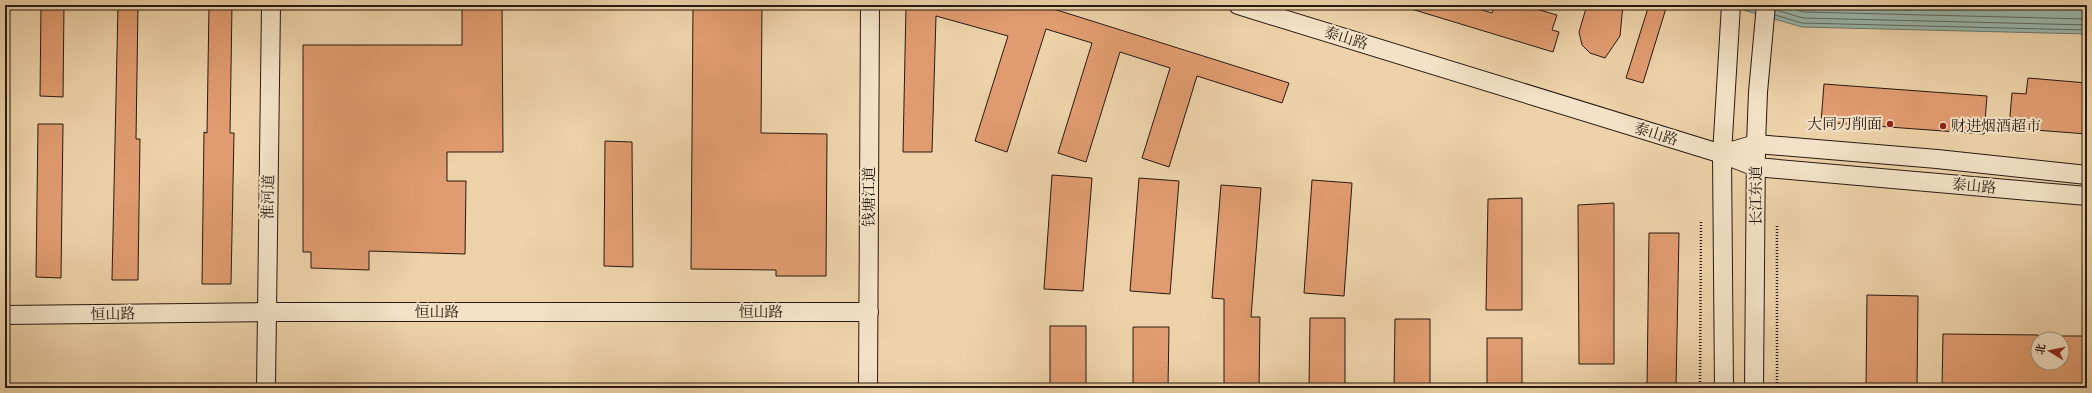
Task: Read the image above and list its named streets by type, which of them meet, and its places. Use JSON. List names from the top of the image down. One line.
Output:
{"streets":{"street":["泰山路","长江东道","淮河道","钱塘江道","恒山路"]},"crossings":[["泰山路","长江东道"],["淮河道","恒山路"],["钱塘江道","恒山路"]],"places":["大同刀削面","财进烟酒超市"],"north":"left"}
